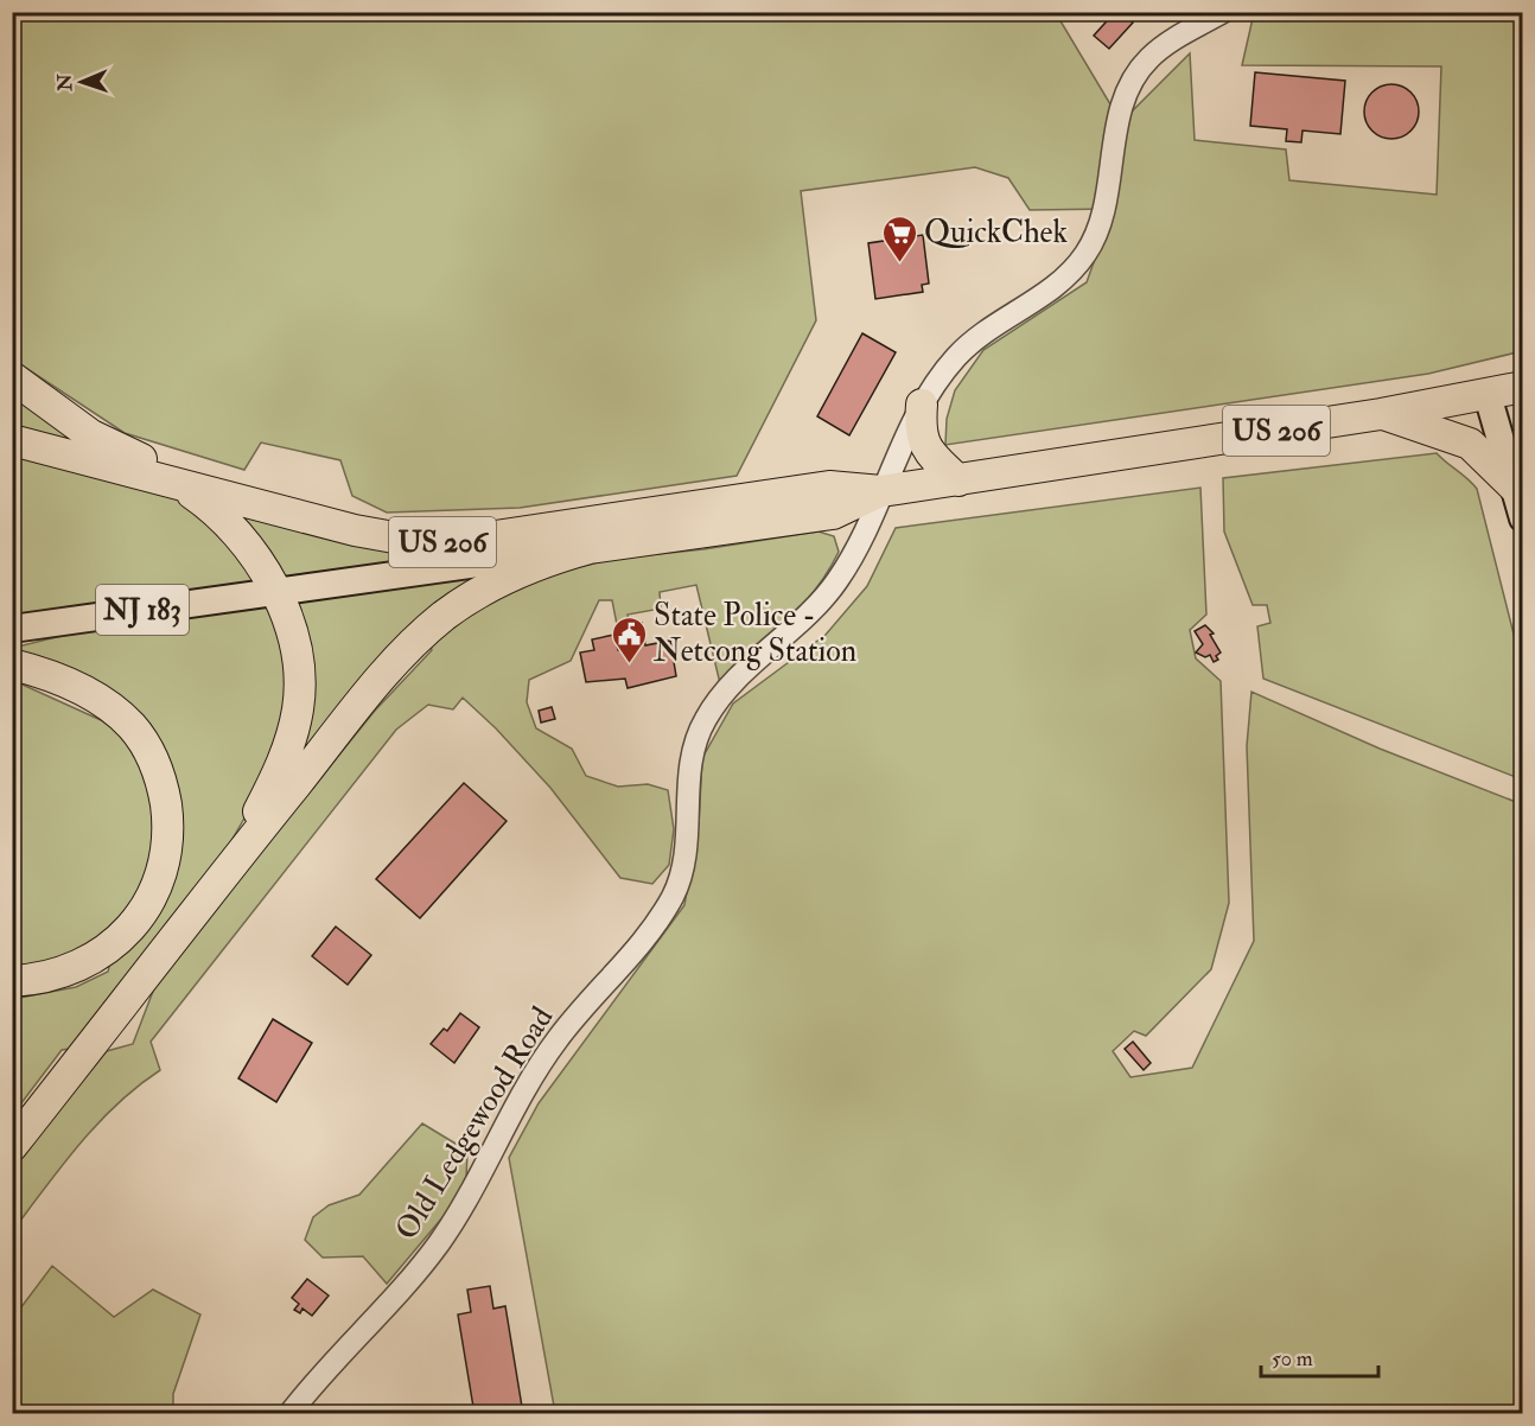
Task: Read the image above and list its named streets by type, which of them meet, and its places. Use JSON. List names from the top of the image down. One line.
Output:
{"streets":{"highway":["US 206"],"main road":["NJ 183"],"street":["Old Ledgewood Road"]},"crossings":[["US 206","NJ 183"],["US 206","Old Ledgewood Road"]],"places":{"supermarket":["QuickChek"],"public building":["State Police - Netcong Station"]},"scale_bar":"50 m","north":"left"}
